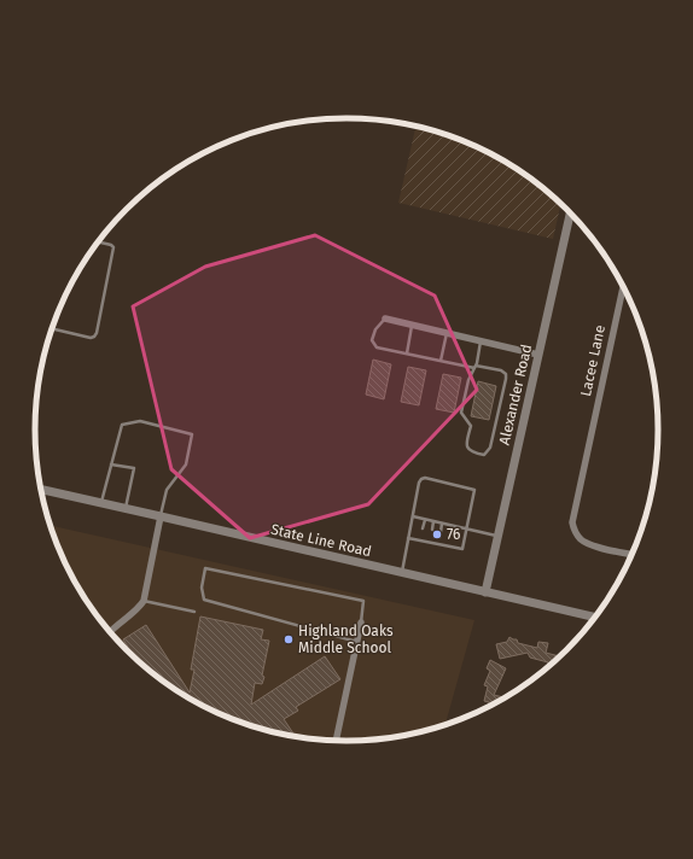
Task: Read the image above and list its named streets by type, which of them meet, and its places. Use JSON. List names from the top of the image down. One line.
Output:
{"streets":{"street":["Lacee Lane","Alexander Road","State Line Road"]},"crossings":[["Alexander Road","State Line Road"]],"places":["76","Highland Oaks Middle School"]}
